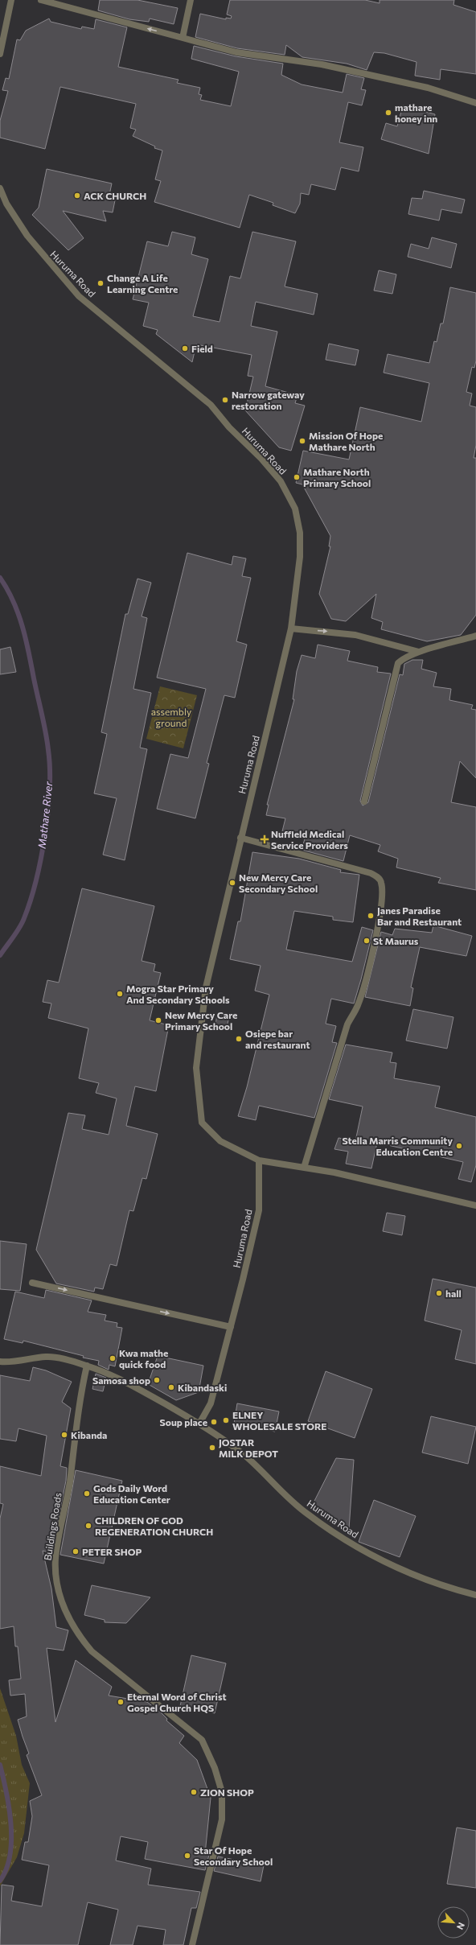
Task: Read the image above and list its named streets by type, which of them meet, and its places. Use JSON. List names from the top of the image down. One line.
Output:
{"streets":{"street":["Huruma Road","Buildings Roads"]},"crossings":[["Huruma Road","Buildings Roads"]],"water":["Mathare River"],"parks":["assembly ground"],"places":{"other":["mathare honey inn","ACK CHURCH","Change A Life Learning Centre","Field","Narrow gateway restoration","Mission Of Hope Mathare North","Mathare North Primary School","New Mercy Care Secondary School","Janes Paradise Bar and Restaurant","St Maurus","Mogra Star Primary And Secondary Schools","New Mercy Care Primary School","Osiepe bar and restaurant","Stella Marris Community Education Centre","hall","Kwa mathe quick food","Samosa shop","Kibandaski","ELNEY WHOLESALE STORE","Soup place","Kibanda","JOSTAR MILK DEPOT","Gods Daily Word Education Center","CHILDREN OF GOD REGENERATION CHURCH","PETER SHOP","Eternal Word of Christ Gospel Church HQS","ZION SHOP","Star Of Hope Secondary School"],"health":["Nuffield Medical Service Providers"]},"north":"bottom right"}
